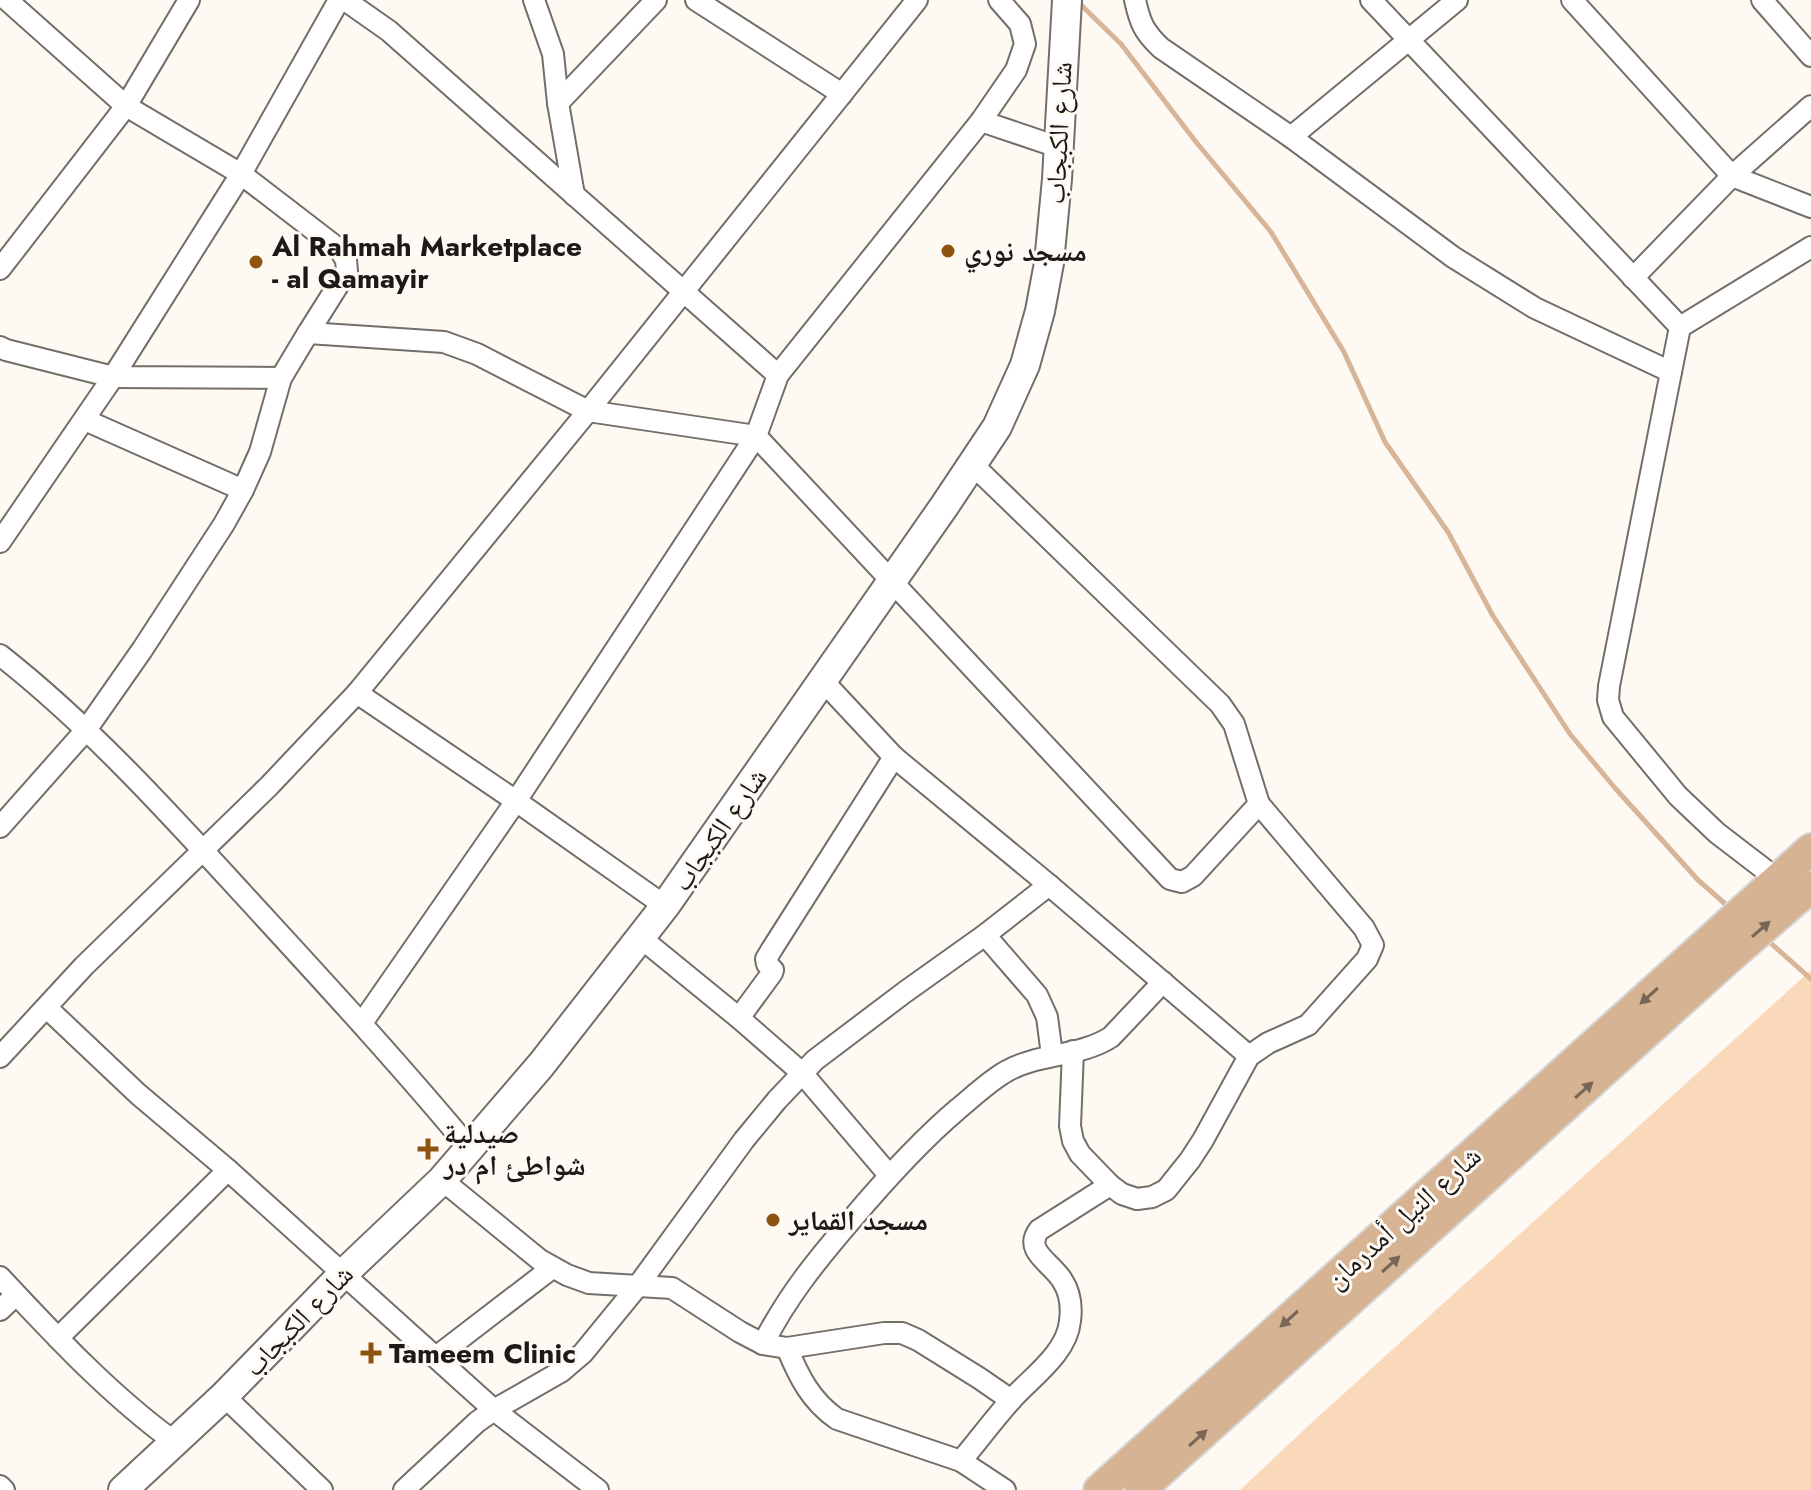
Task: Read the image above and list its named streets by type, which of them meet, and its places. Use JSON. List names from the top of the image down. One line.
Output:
{"streets":{"main road":["شارع الكبجاب","شارع النيل أمدرمان"]},"places":{"other":["مسجد نوري","Al Rahmah Marketplace - al Qamayir","مسجد القماير"],"health":["صيدلية شواطئ ام در","Tameem Clinic"]}}
